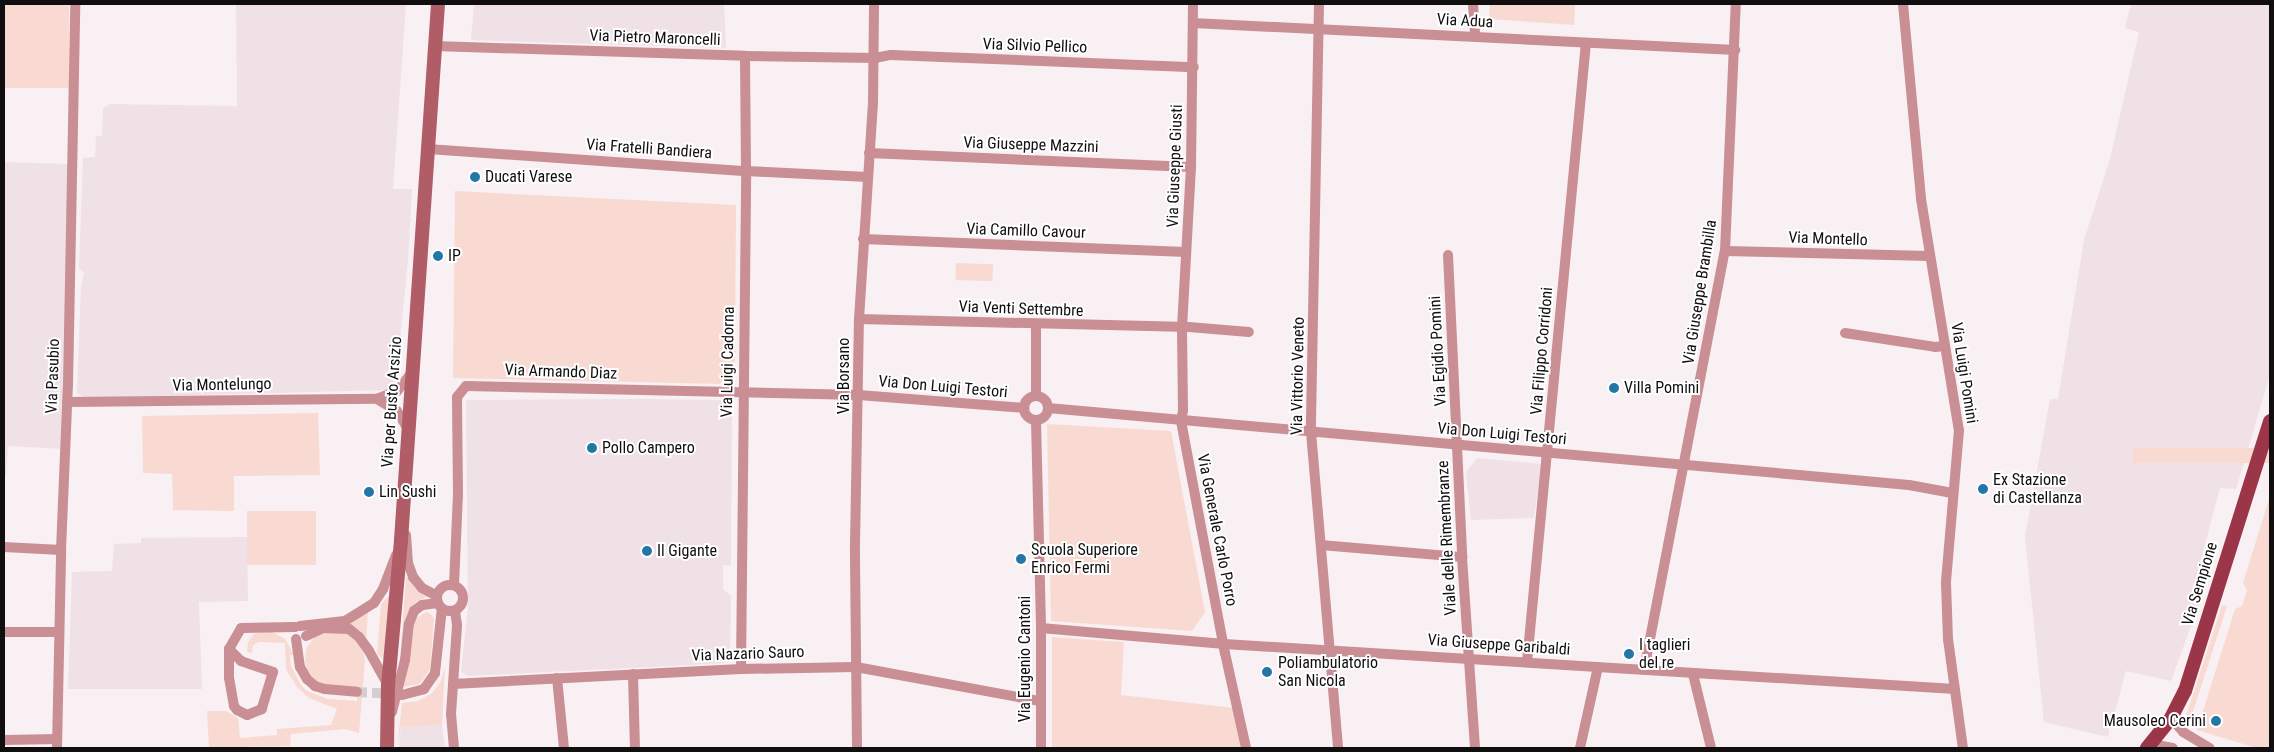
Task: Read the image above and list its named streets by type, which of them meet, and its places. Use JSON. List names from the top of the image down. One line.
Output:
{"streets":{"main road":["Via per Busto Arsizio","Via Sempione"],"street":["Via Adua","Via Pietro Maroncelli","Via Silvio Pellico","Via Giuseppe Mazzini","Via Fratelli Bandiera","Via Giuseppe Giusti","Via Camillo Cavour","Via Montello","Via Giuseppe Brambilla","Via Venti Settembre","Via Egidio Pomini","Via Filippo Corridoni","Via Luigi Cadorna","Via Armando Diaz","Via Luigi Pomini","Via Pasubio","Via Borsano","Via Vittorio Veneto","Via Montelungo","Via Don Luigi Testori","Via Generale Carlo Porro","Viale delle Rimembranze","Via Giuseppe Garibaldi","Via Nazario Sauro","Via Eugenio Cantoni"]},"crossings":[["Via Adua","Via Giuseppe Giusti"],["Via Adua","Via Giuseppe Brambilla"],["Via Adua","Via Filippo Corridoni"],["Via Adua","Via Vittorio Veneto"],["Via Pietro Maroncelli","Via Silvio Pellico"],["Via Pietro Maroncelli","Via Luigi Cadorna"],["Via Pietro Maroncelli","Via Borsano"],["Via Pietro Maroncelli","Via per Busto Arsizio"],["Via Silvio Pellico","Via Giuseppe Giusti"],["Via Silvio Pellico","Via Borsano"],["Via Giuseppe Mazzini","Via Giuseppe Giusti"],["Via Giuseppe Mazzini","Via Borsano"],["Via Fratelli Bandiera","Via Luigi Cadorna"],["Via Fratelli Bandiera","Via Borsano"],["Via Fratelli Bandiera","Via per Busto Arsizio"],["Via Giuseppe Giusti","Via Camillo Cavour"],["Via Giuseppe Giusti","Via Venti Settembre"],["Via Giuseppe Giusti","Via Don Luigi Testori"],["Via Giuseppe Giusti","Via Generale Carlo Porro"],["Via Camillo Cavour","Via Borsano"],["Via Montello","Via Giuseppe Brambilla"],["Via Montello","Via Luigi Pomini"],["Via Giuseppe Brambilla","Via Don Luigi Testori"],["Via Giuseppe Brambilla","Via Giuseppe Garibaldi"],["Via Venti Settembre","Via Borsano"],["Via Egidio Pomini","Via Don Luigi Testori"],["Via Egidio Pomini","Viale delle Rimembranze"],["Via Filippo Corridoni","Via Don Luigi Testori"],["Via Filippo Corridoni","Via Giuseppe Garibaldi"],["Via Luigi Cadorna","Via Armando Diaz"],["Via Luigi Cadorna","Via Nazario Sauro"],["Via Armando Diaz","Via Borsano"],["Via Armando Diaz","Via Don Luigi Testori"],["Via Luigi Pomini","Via Don Luigi Testori"],["Via Luigi Pomini","Via Giuseppe Garibaldi"],["Via Pasubio","Via Montelungo"],["Via Borsano","Via Don Luigi Testori"],["Via Borsano","Via Nazario Sauro"],["Via Vittorio Veneto","Via Don Luigi Testori"],["Via Vittorio Veneto","Via Giuseppe Garibaldi"],["Via Montelungo","Via per Busto Arsizio"],["Via Don Luigi Testori","Via Generale Carlo Porro"],["Via Don Luigi Testori","Viale delle Rimembranze"],["Via Don Luigi Testori","Via Eugenio Cantoni"],["Via Generale Carlo Porro","Via Giuseppe Garibaldi"],["Viale delle Rimembranze","Via Giuseppe Garibaldi"],["Via Giuseppe Garibaldi","Via Eugenio Cantoni"],["Via Nazario Sauro","Via Eugenio Cantoni"]],"places":["Ducati Varese","IP","Villa Pomini","Pollo Campero","Ex Stazione di Castellanza","Lin Sushi","Il Gigante","Scuola Superiore Enrico Fermi","I taglieri del re","Poliambulatorio San Nicola","Mausoleo Cerini"]}
